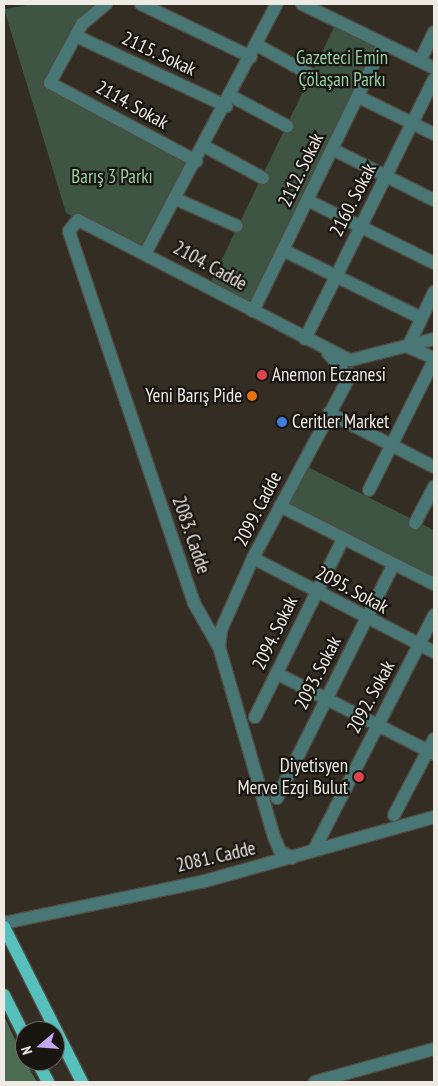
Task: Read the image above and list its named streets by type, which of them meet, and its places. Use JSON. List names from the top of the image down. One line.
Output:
{"streets":{"street":["2115. Sokak","2114. Sokak","2112. Sokak","2160. Sokak","2104. Cadde","2099. Cadde","2083. Cadde","2095. Sokak","2094. Sokak","2093. Sokak","2092. Sokak","2081. Cadde"]},"crossings":[["2115. Sokak","2114. Sokak"],["2112. Sokak","2104. Cadde"],["2160. Sokak","2104. Cadde"],["2104. Cadde","2099. Cadde"],["2104. Cadde","2083. Cadde"],["2099. Cadde","2083. Cadde"],["2099. Cadde","2095. Sokak"],["2083. Cadde","2081. Cadde"],["2095. Sokak","2094. Sokak"],["2095. Sokak","2093. Sokak"],["2095. Sokak","2092. Sokak"],["2092. Sokak","2081. Cadde"]],"parks":["Gazeteci Emin Çölaşan Parkı","Barış 3 Parkı"],"places":["Anemon Eczanesi","Yeni Barış Pide","Ceritler Market","Diyetisyen Merve Ezgi Bulut"],"north":"left"}
